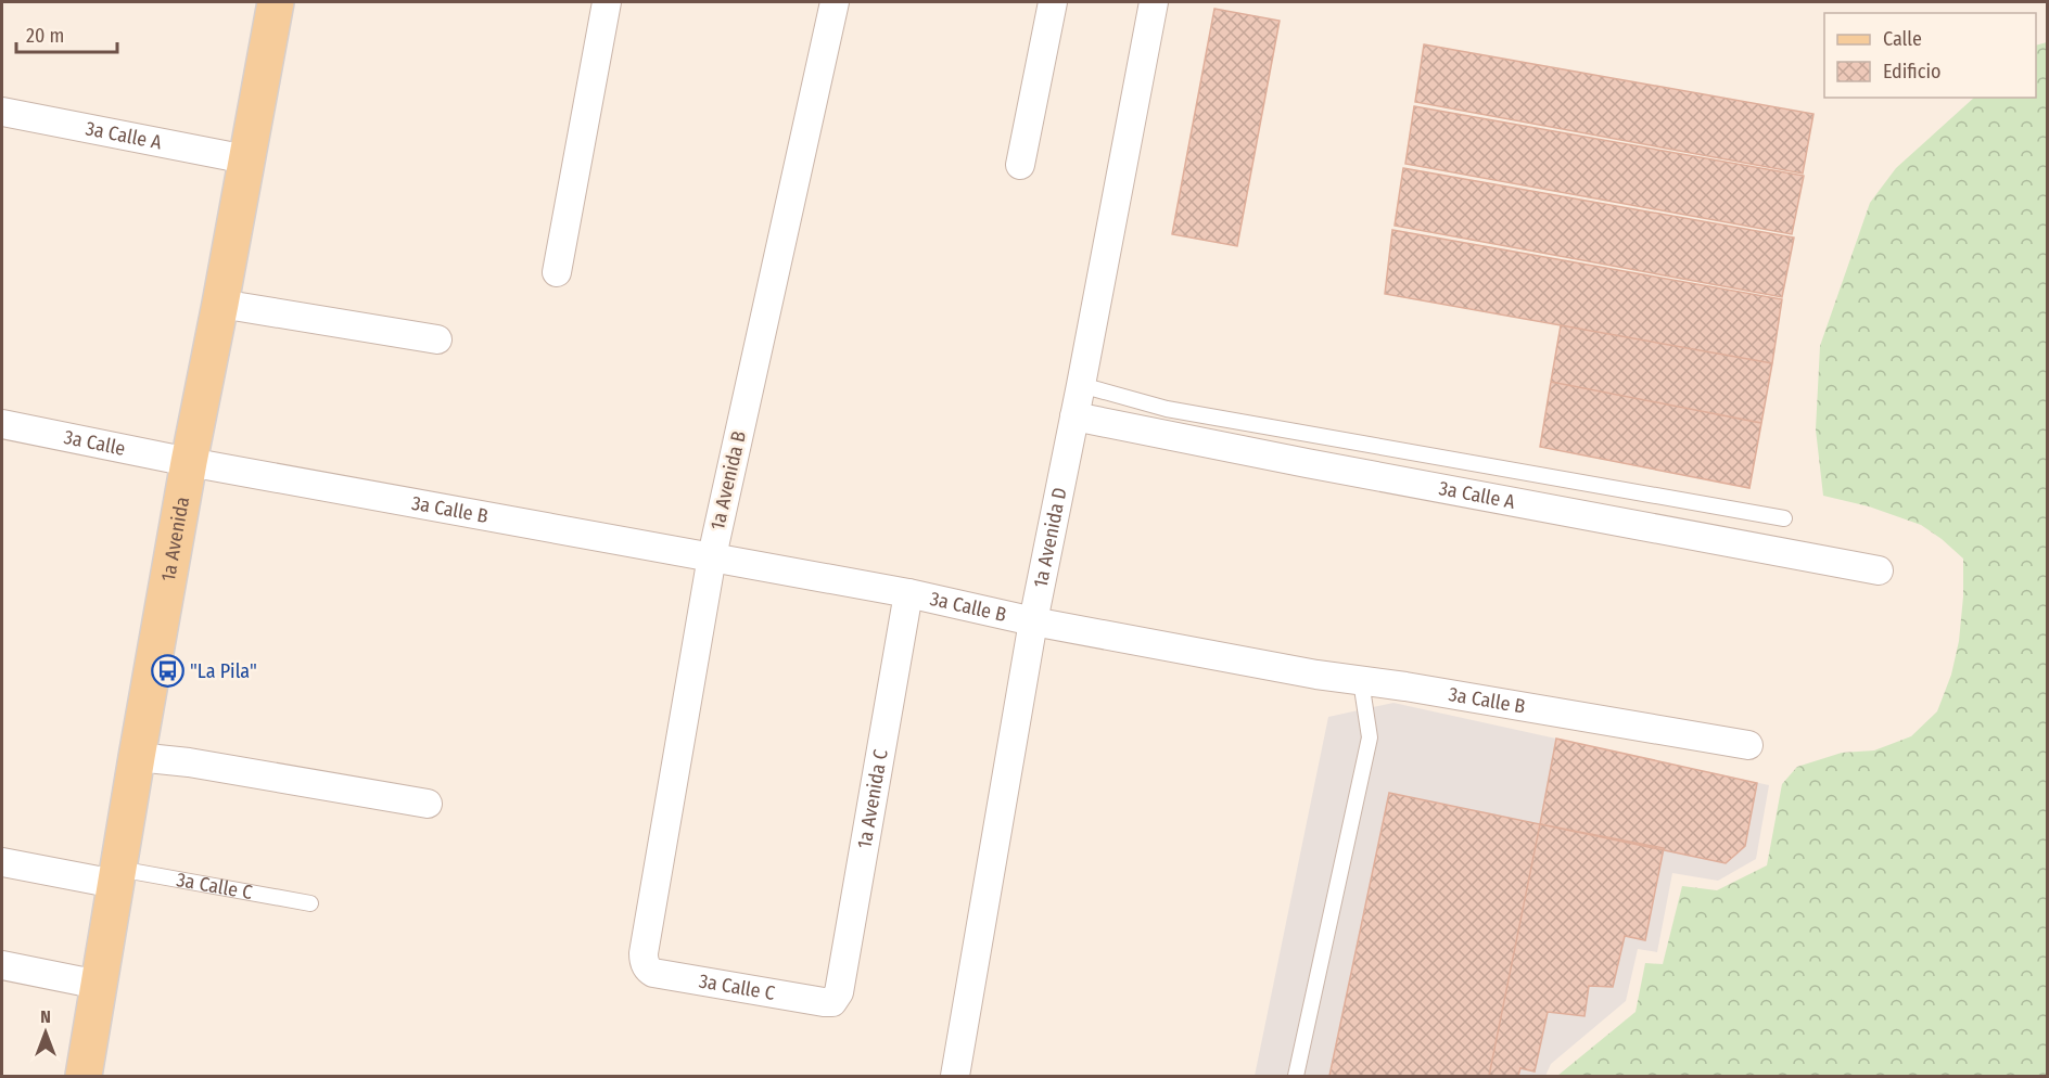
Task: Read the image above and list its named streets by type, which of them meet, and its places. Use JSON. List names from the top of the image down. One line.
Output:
{"streets":{"main road":["1a Avenida"],"street":["3a Calle A","3a Calle","1a Avenida B","3a Calle B","1a Avenida D","1a Avenida C","3a Calle C"]},"crossings":[["3a Calle A","1a Avenida"],["3a Calle A","1a Avenida D"],["3a Calle","3a Calle B"],["3a Calle","1a Avenida"],["1a Avenida B","3a Calle B"],["1a Avenida B","3a Calle C"],["3a Calle B","1a Avenida"],["3a Calle B","1a Avenida D"],["3a Calle B","1a Avenida C"],["1a Avenida","3a Calle C"],["1a Avenida C","3a Calle C"]],"places":{"bus stop":["\"La Pila\""]},"legend":["Calle","Edificio"],"scale_bar":"20 m","north":"top"}
